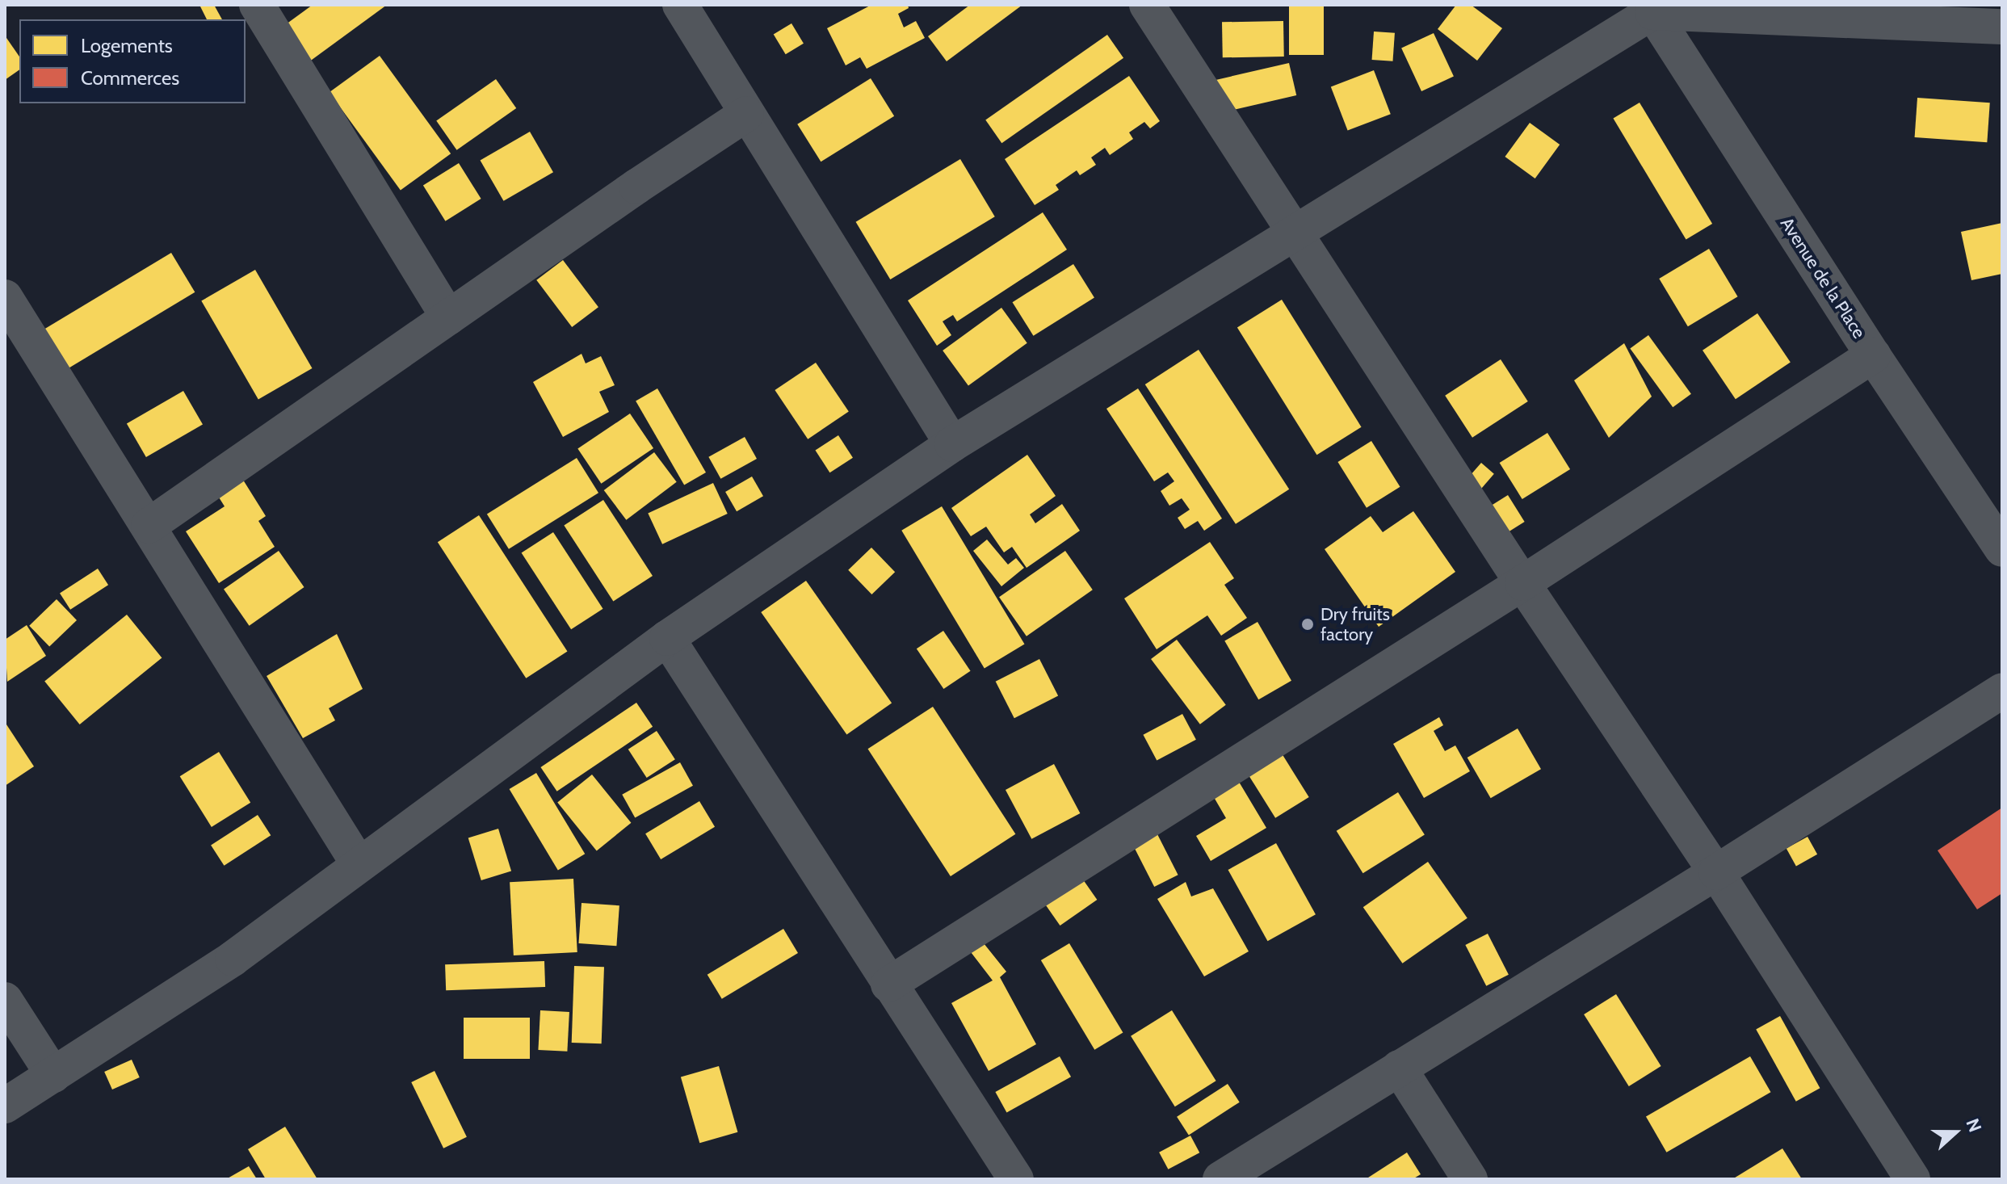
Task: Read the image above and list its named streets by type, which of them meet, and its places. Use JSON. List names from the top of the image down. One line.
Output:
{"streets":{"street":["Avenue de la Place"]},"places":["Dry fruits factory"],"legend":["Logements","Commerces"],"north":"right"}
